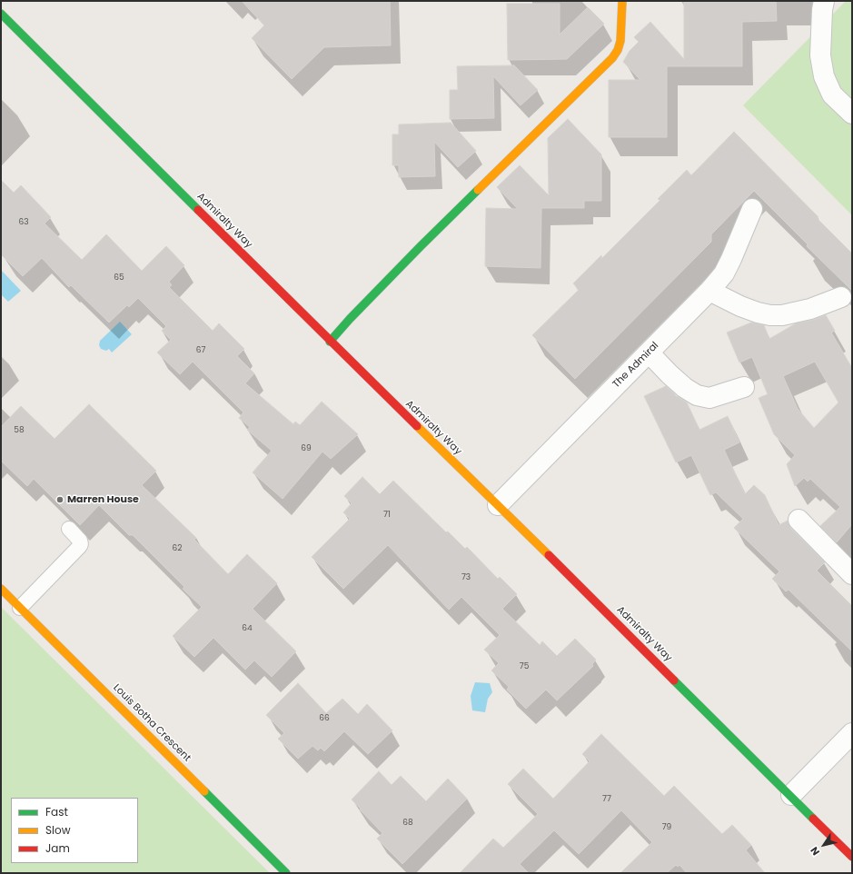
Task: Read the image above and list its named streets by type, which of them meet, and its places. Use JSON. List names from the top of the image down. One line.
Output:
{"streets":{"main road":["Admiralty Way","Louis Botha Crescent"],"street":["The Admiral"]},"crossings":[["Admiralty Way","The Admiral"]],"places":["Marren House"],"house_numbers":["63","65","67","58","69","71","62","73","64","75","66","77","68","79"],"legend":["Fast","Slow","Jam"],"north":"bottom left"}
